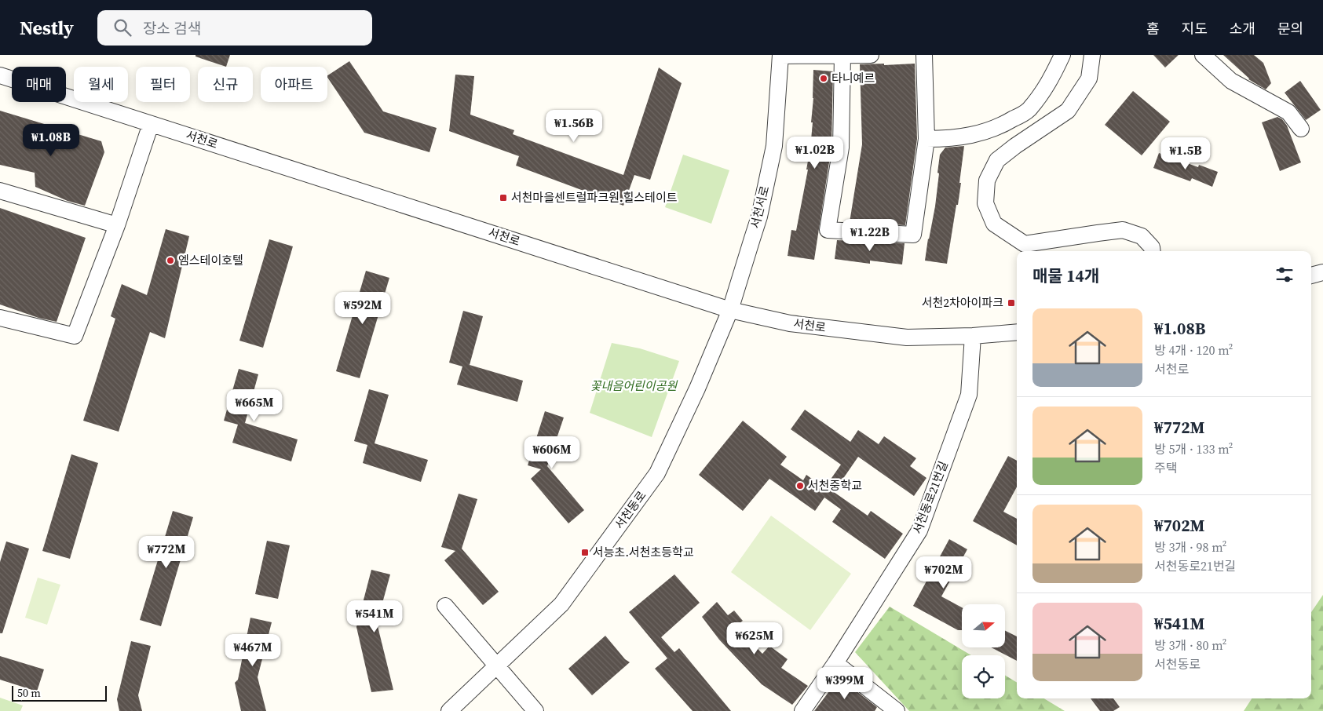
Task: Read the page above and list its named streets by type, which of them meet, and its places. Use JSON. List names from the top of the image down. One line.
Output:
{"streets":{"street":["서천로","서천서로","서천동로21번길","서천동로"]},"crossings":[["서천로","서천서로"],["서천로","서천동로21번길"],["서천로","서천동로"],["서천서로","서천동로"]],"parks":["꽃내음어린이공원"],"places":{"other":["타니예르","엠스테이호텔","서천중학교"],"transit":["서천마을센트럴파크원.힐스테이트","서천2차아이파크","서능초.서천초등학교"]},"scale_bar":"50 m","north":"right","page":{"header":"Nestly","search":"장소 검색","nav":["홈","지도","소개","문의"],"chip":["매매","월세","필터","신규","아파트"],"price":["₩1.56B","₩1.08B","₩1.02B","₩1.5B","₩1.22B","₩592M","₩665M","₩606M","₩772M","₩702M","₩541M","₩625M","₩467M","₩399M"],"heading":"매물 14개","list":[{"name":"₩1.08B","note":"방 4개 · 120 m² · 서천로"},{"name":"₩772M","note":"방 5개 · 133 m² · 주택"},{"name":"₩702M","note":"방 3개 · 98 m² · 서천동로21번길"},{"name":"₩541M","note":"방 3개 · 80 m² · 서천동로"}],"scale":"50 m"}}
